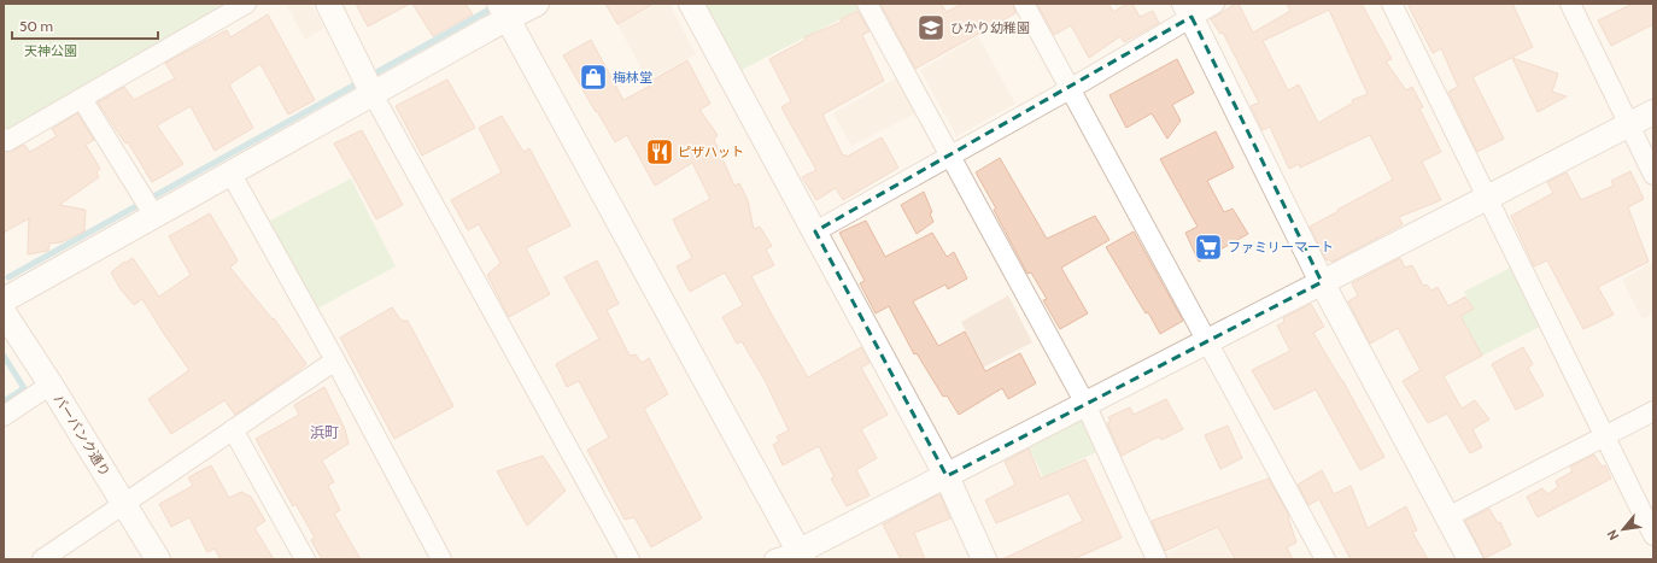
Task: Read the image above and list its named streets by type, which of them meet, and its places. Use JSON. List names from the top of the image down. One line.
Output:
{"streets":{"street":["バーバンク通り"]},"districts":["浜町"],"parks":["天神公園"],"places":{"school or university":["ひかり幼稚園"],"shop":["梅林堂"],"restaurant":["ピザハット"],"supermarket":["ファミリーマート"]},"scale_bar":"50 m","north":"bottom left"}
